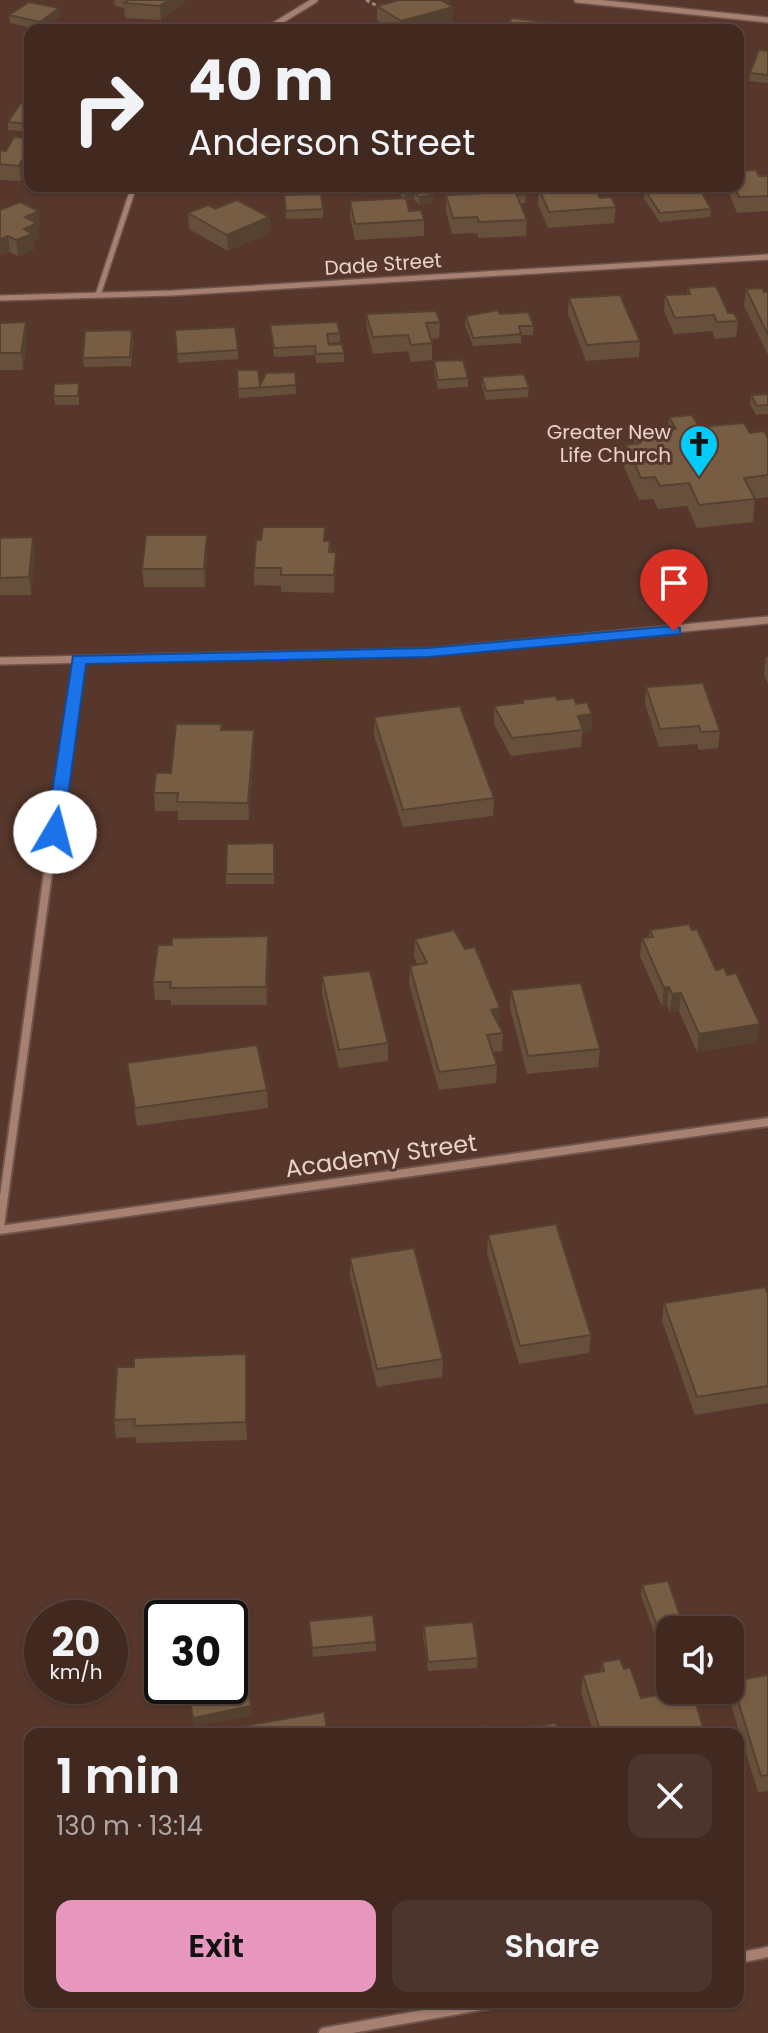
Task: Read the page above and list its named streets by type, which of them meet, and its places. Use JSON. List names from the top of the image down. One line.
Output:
{"streets":{"street":["Dade Street","Academy Street"]},"places":{"church":["Greater New Life Church"]},"page":{"turn":["40 m","Anderson Street"],"speed":"20 km/h","limit":"30","heading":["1 min","130 m · 13:14"],"buttons":["Exit","Share"]}}
